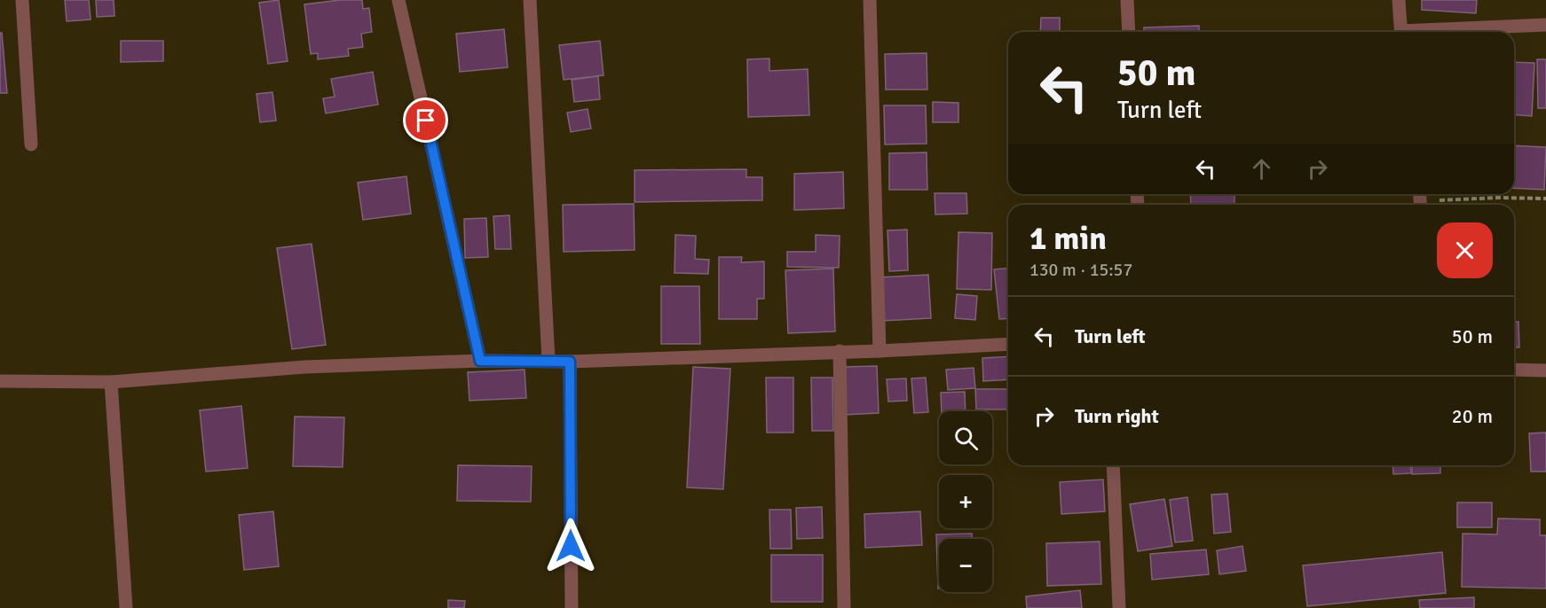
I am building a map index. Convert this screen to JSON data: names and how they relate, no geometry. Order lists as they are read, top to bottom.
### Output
{
  "page": {
    "turn": ["50 m", "Turn left"],
    "heading": ["1 min", "130 m · 15:57"],
    "list": [
      {
        "name": "Turn left",
        "value": "50 m"
      },
      {
        "name": "Turn right",
        "value": "20 m"
      }
    ],
    "map_buttons": ["+", "−"]
  }
}
